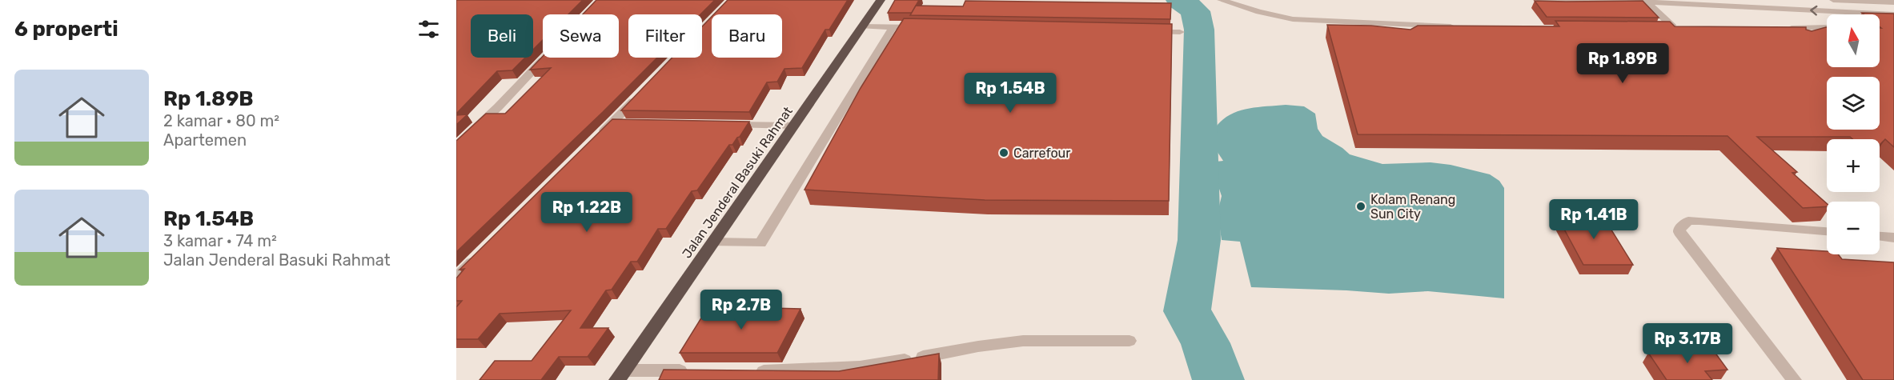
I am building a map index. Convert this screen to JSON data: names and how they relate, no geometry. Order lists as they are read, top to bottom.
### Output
{
  "streets": {
    "highway": ["Jalan Jenderal Basuki Rahmat"]
  },
  "places": ["Carrefour", "Kolam Renang Sun City"],
  "north": "top",
  "page": {
    "heading": "6 properti",
    "map_buttons": ["+", "−"],
    "chip": [
      "Beli",
      "Sewa",
      "Filter",
      "Baru"
    ],
    "price": [
      "Rp 1.89B",
      "Rp 1.54B",
      "Rp 1.22B",
      "Rp 1.41B",
      "Rp 2.7B",
      "Rp 3.17B"
    ],
    "list": [
      {
        "name": "Rp 1.89B",
        "note": "2 kamar · 80 m² · Apartemen"
      },
      {
        "name": "Rp 1.54B",
        "note": "3 kamar · 74 m² · Jalan Jenderal Basuki Rahmat"
      }
    ]
  }
}
